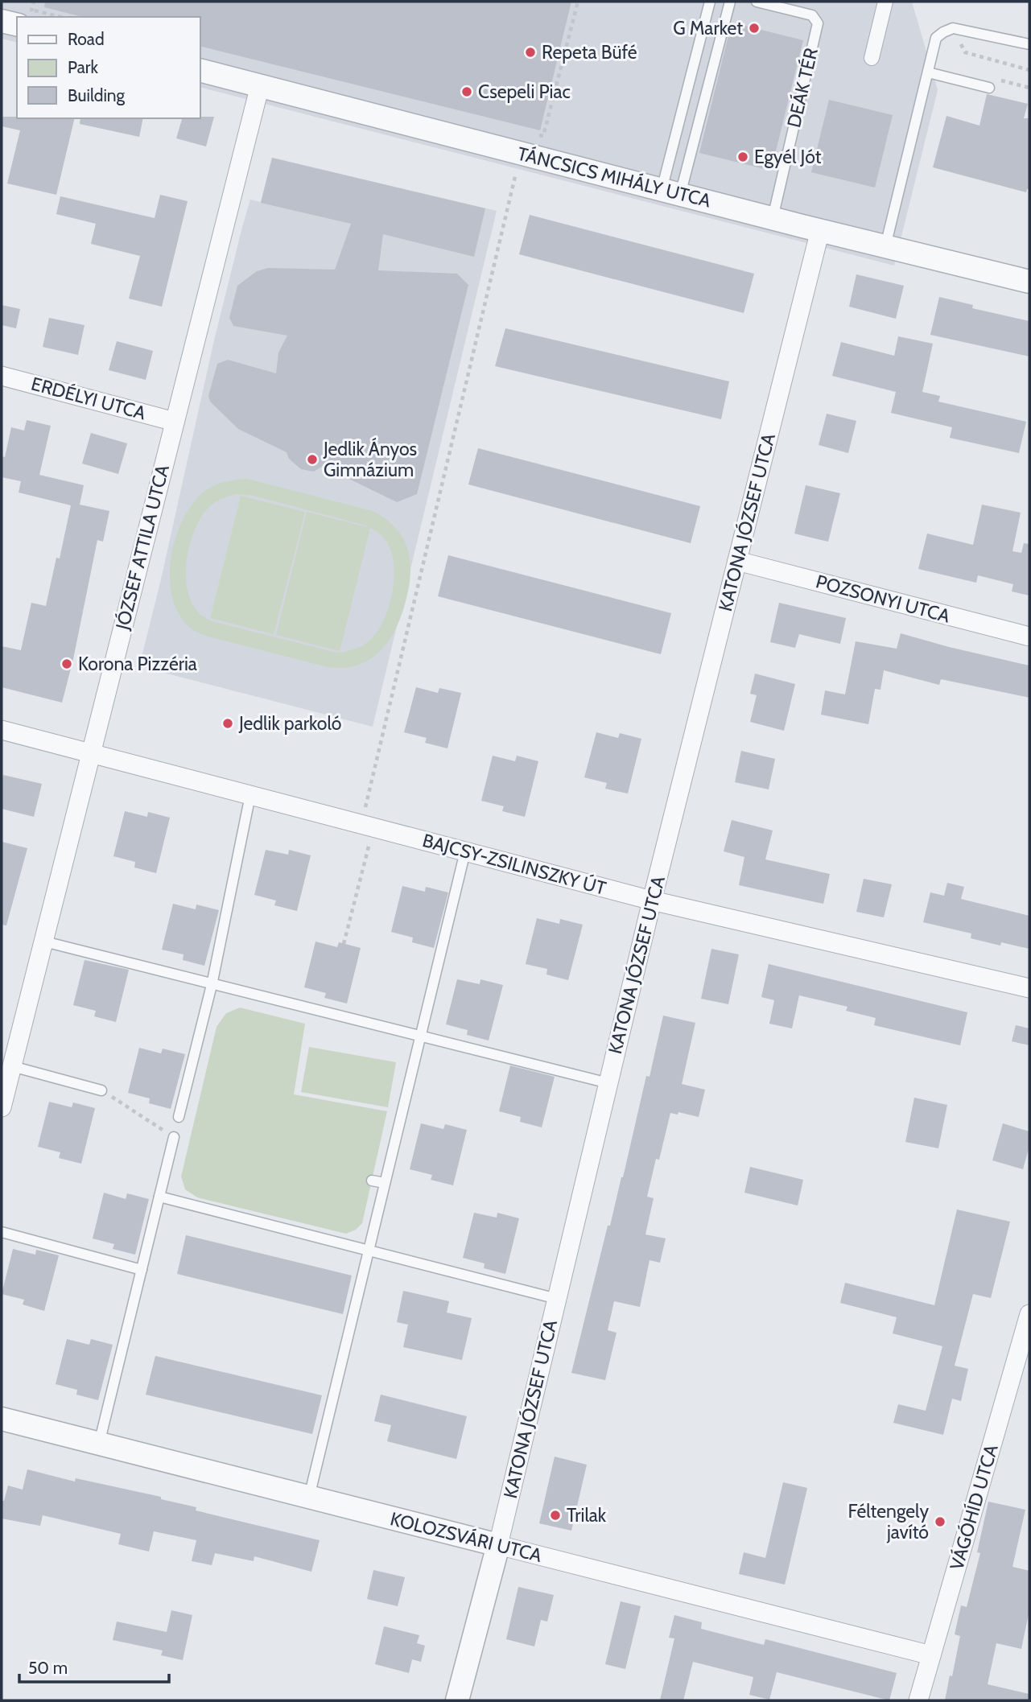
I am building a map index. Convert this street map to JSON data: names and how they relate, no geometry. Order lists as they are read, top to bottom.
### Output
{
  "streets": {
    "street": [
      "TÁNCSICS MIHÁLY UTCA",
      "ERDÉLYI UTCA",
      "KATONA JÓZSEF UTCA",
      "JÓZSEF ATTILA UTCA",
      "POZSONYI UTCA",
      "BAJCSY-ZSILINSZKY ÚT",
      "VÁGÓHÍD UTCA",
      "KOLOZSVÁRI UTCA"
    ],
    "lane": ["DEÁK TÉR"]
  },
  "crossings": [
    ["DEÁK TÉR", "TÁNCSICS MIHÁLY UTCA"],
    ["TÁNCSICS MIHÁLY UTCA", "KATONA JÓZSEF UTCA"],
    ["TÁNCSICS MIHÁLY UTCA", "JÓZSEF ATTILA UTCA"],
    ["ERDÉLYI UTCA", "JÓZSEF ATTILA UTCA"],
    ["KATONA JÓZSEF UTCA", "POZSONYI UTCA"],
    ["KATONA JÓZSEF UTCA", "BAJCSY-ZSILINSZKY ÚT"],
    ["KATONA JÓZSEF UTCA", "KOLOZSVÁRI UTCA"],
    ["JÓZSEF ATTILA UTCA", "BAJCSY-ZSILINSZKY ÚT"],
    ["VÁGÓHÍD UTCA", "KOLOZSVÁRI UTCA"]
  ],
  "places": [
    "G Market",
    "Repeta Büfé",
    "Csepeli Piac",
    "Egyél Jót",
    "Jedlik Ányos Gimnázium",
    "Korona Pizzéria",
    "Jedlik parkoló",
    "Trilak",
    "Féltengely javító"
  ],
  "legend": ["Road", "Park", "Building"],
  "scale_bar": "50 m"
}
